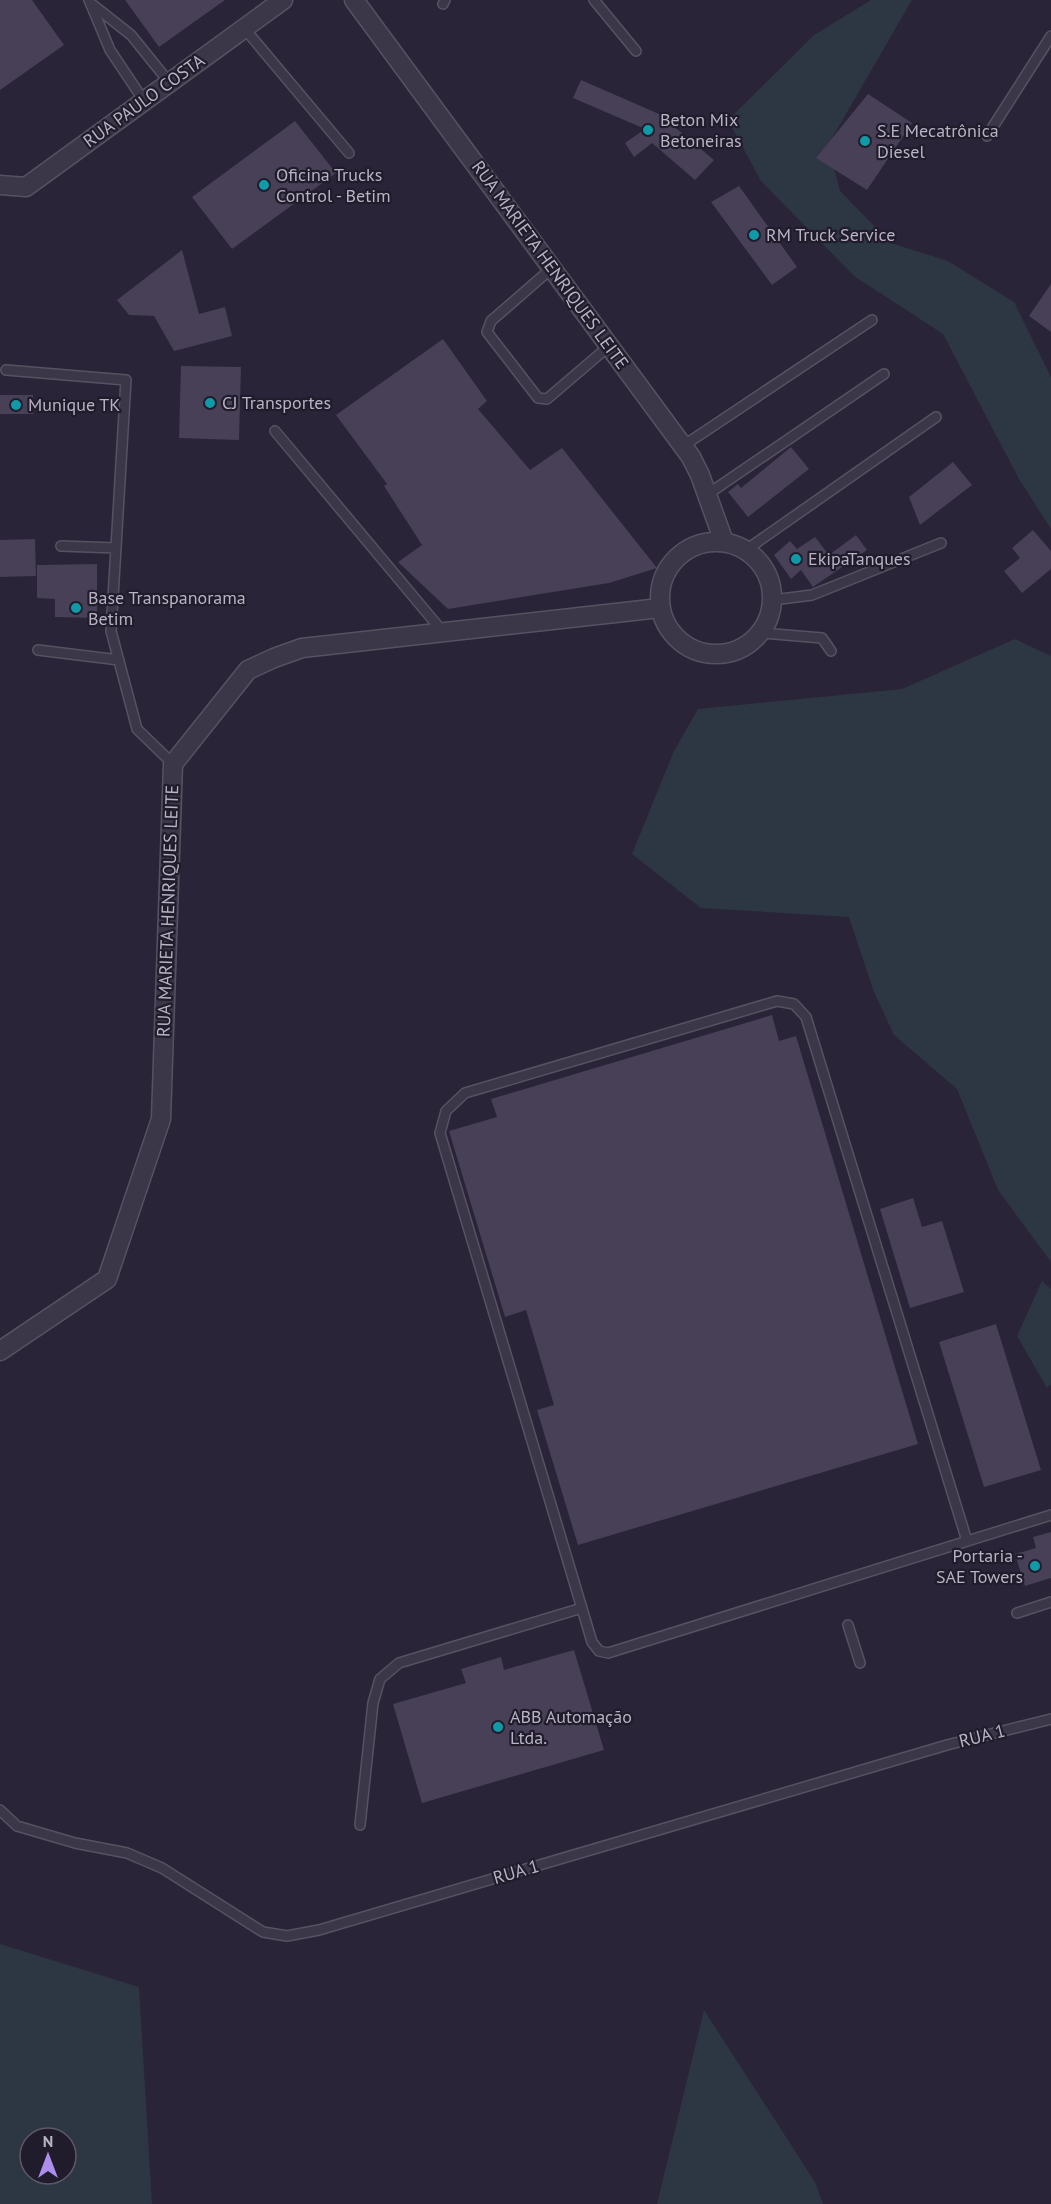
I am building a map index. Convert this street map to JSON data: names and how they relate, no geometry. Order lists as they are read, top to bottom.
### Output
{
  "streets": {
    "street": ["RUA PAULO COSTA", "RUA MARIETA HENRIQUES LEITE"],
    "lane": ["RUA 1"]
  },
  "places": [
    "Beton Mix Betoneiras",
    "S.E Mecatrônica Diesel",
    "Oficina Trucks Control - Betim",
    "RM Truck Service",
    "CJ Transportes",
    "Munique TK",
    "EkipaTanques",
    "Base Transpanorama Betim",
    "Portaria - SAE Towers",
    "ABB Automação Ltda."
  ],
  "north": "top"
}
